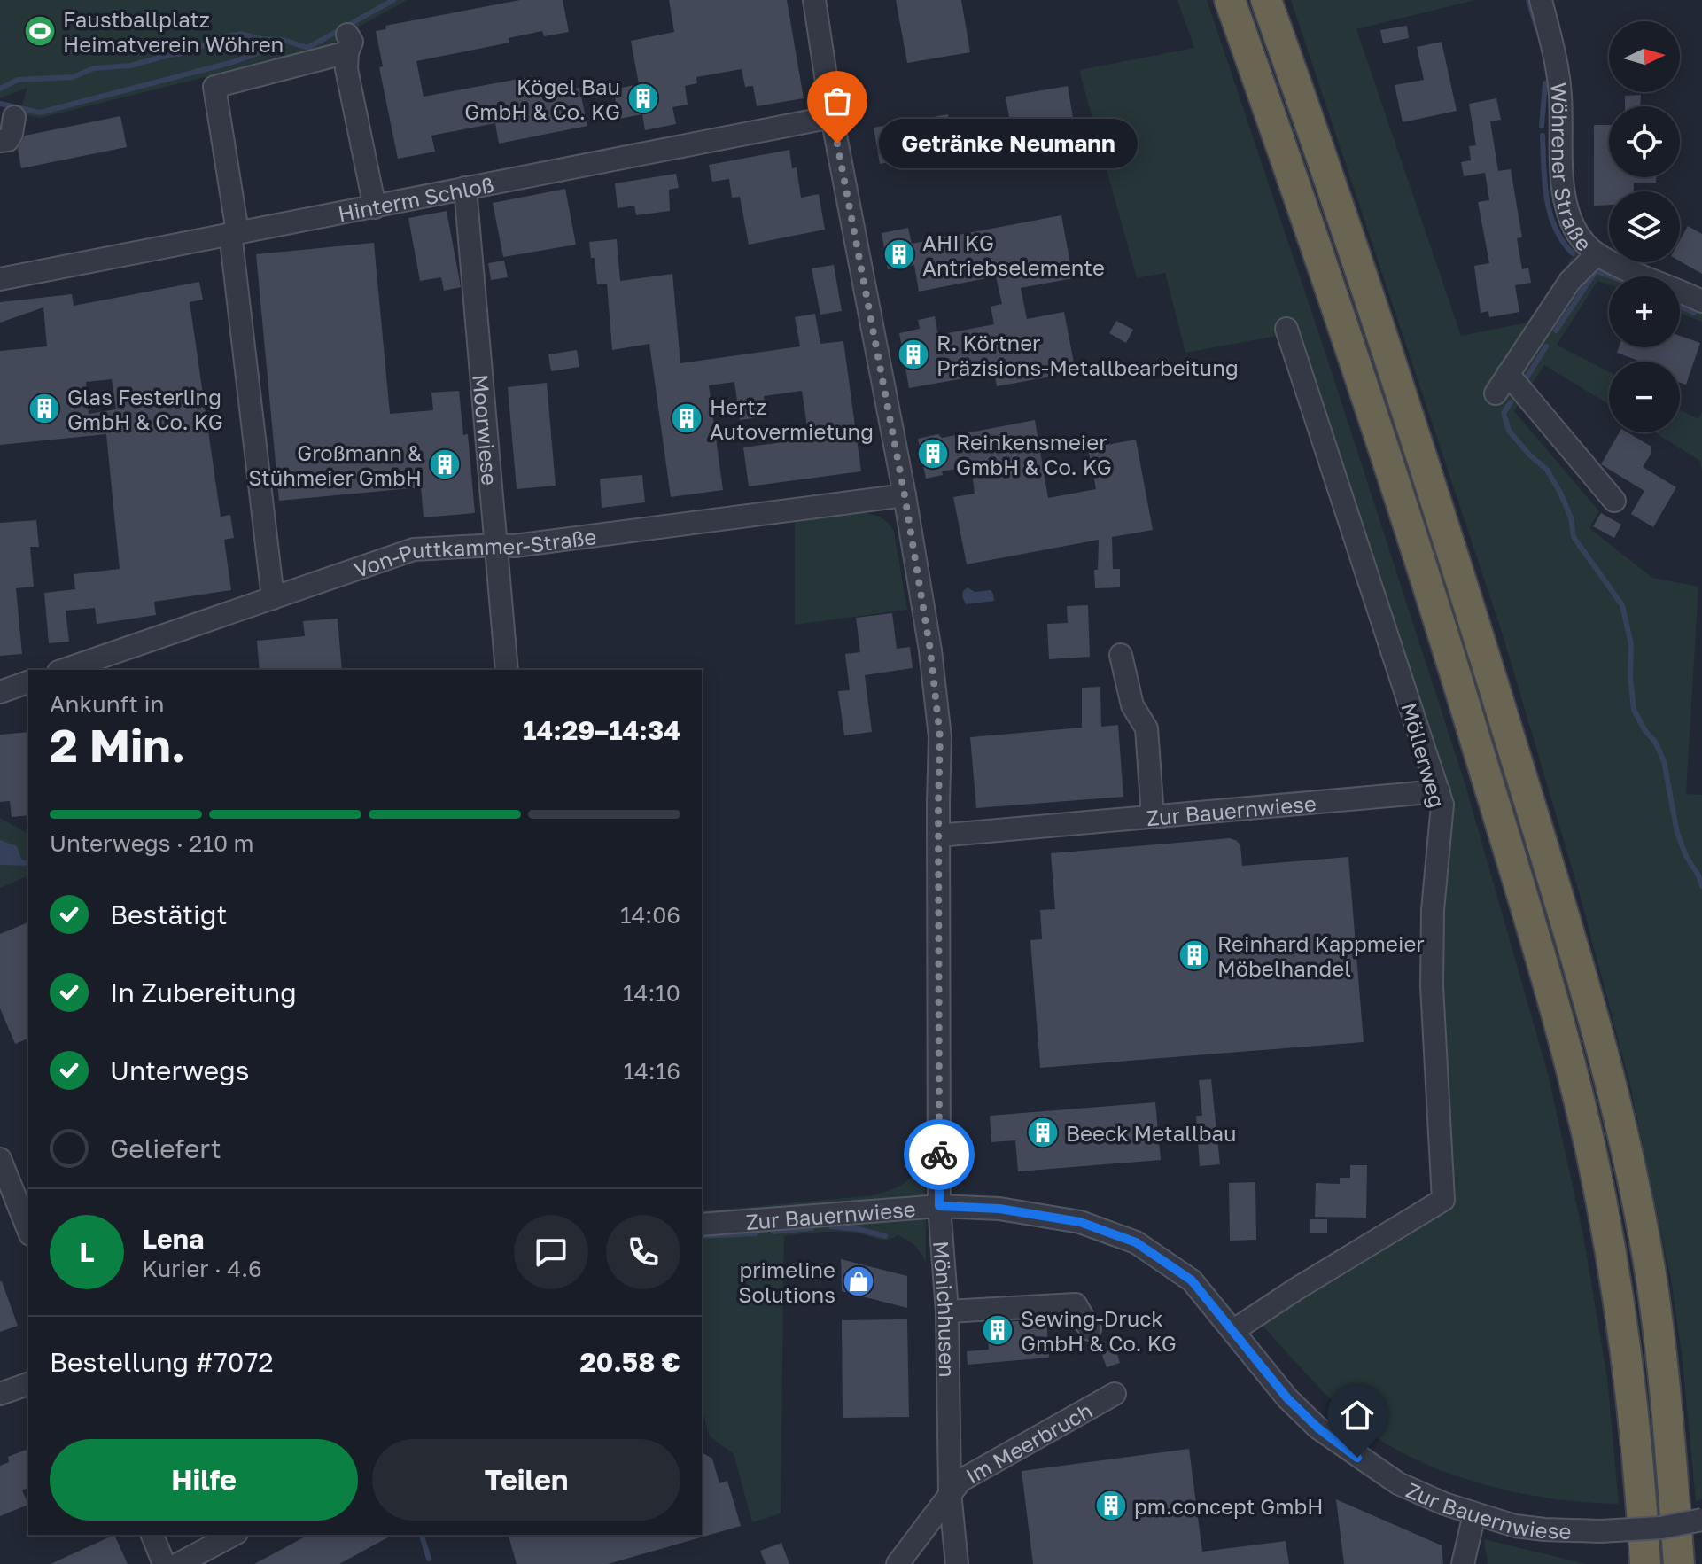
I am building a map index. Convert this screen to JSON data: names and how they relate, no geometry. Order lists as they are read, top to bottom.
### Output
{
  "streets": {
    "street": [
      "Wöhrener Straße",
      "Hinterm Schloß",
      "Moorwiese",
      "Von-Puttkammer-Straße",
      "Möllerweg",
      "Zur Bauernwiese",
      "Mönichhusen",
      "Im Meerbruch"
    ]
  },
  "crossings": [
    ["Hinterm Schloß", "Moorwiese"],
    ["Hinterm Schloß", "Mönichhusen"],
    ["Moorwiese", "Von-Puttkammer-Straße"],
    ["Von-Puttkammer-Straße", "Mönichhusen"],
    ["Möllerweg", "Zur Bauernwiese"],
    ["Zur Bauernwiese", "Mönichhusen"],
    ["Mönichhusen", "Im Meerbruch"]
  ],
  "places": {
    "sports": ["Faustballplatz Heimatverein Wöhren"],
    "building": [
      "Kögel Bau GmbH & Co. KG",
      "AHI KG Antriebselemente",
      "R. Körtner Präzisions-Metallbearbeitung",
      "Glas Festerling GmbH & Co. KG",
      "Hertz Autovermietung",
      "Reinkensmeier GmbH & Co. KG",
      "Großmann & Stühmeier GmbH",
      "Reinhard Kappmeier Möbelhandel",
      "Beeck Metallbau",
      "Sewing-Druck GmbH & Co. KG",
      "pm.concept GmbH"
    ],
    "other": ["Getränke Neumann"],
    "shop": ["primeline Solutions"]
  },
  "north": "right",
  "page": {
    "map_buttons": ["+", "−"],
    "bubble": "Getränke Neumann",
    "heading": ["2 Min.", "Ankunft in", "14:29–14:34"],
    "panel": [
      "Lena",
      "Kurier · 4.6",
      "Bestellung #7072",
      "20.58 €"
    ],
    "bar": "Unterwegs · 210 m",
    "list": [
      ["Bestätigt", "14:06"],
      ["In Zubereitung", "14:10"],
      ["Unterwegs", "14:16"],
      "Geliefert"
    ],
    "round": "L",
    "buttons": ["Hilfe", "Teilen"]
  }
}
